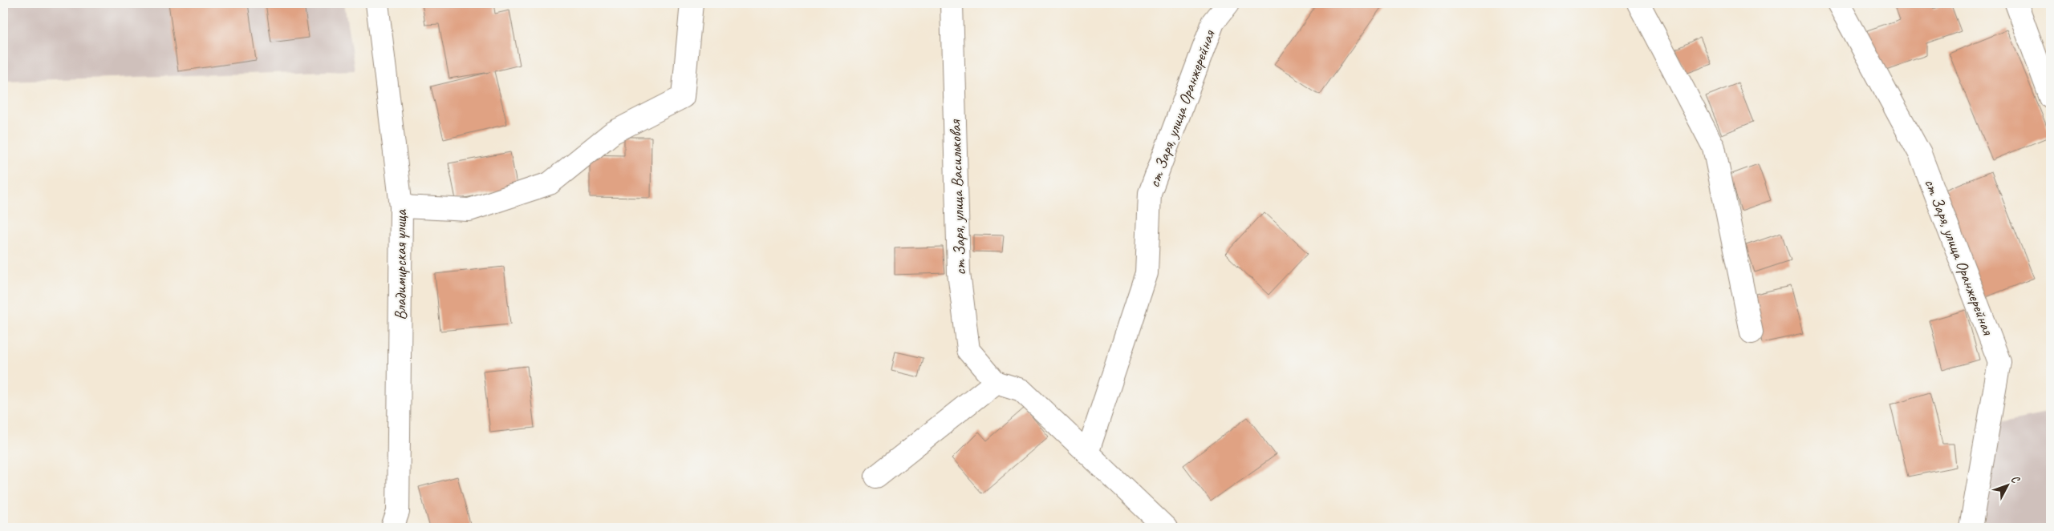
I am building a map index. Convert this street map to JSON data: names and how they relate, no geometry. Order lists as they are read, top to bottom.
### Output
{
  "streets": {
    "street": ["ст Заря, улица Оранжерейная", "ст Заря, улица Васильковая", "Владимирская улица"]
  },
  "north": "top right"
}
